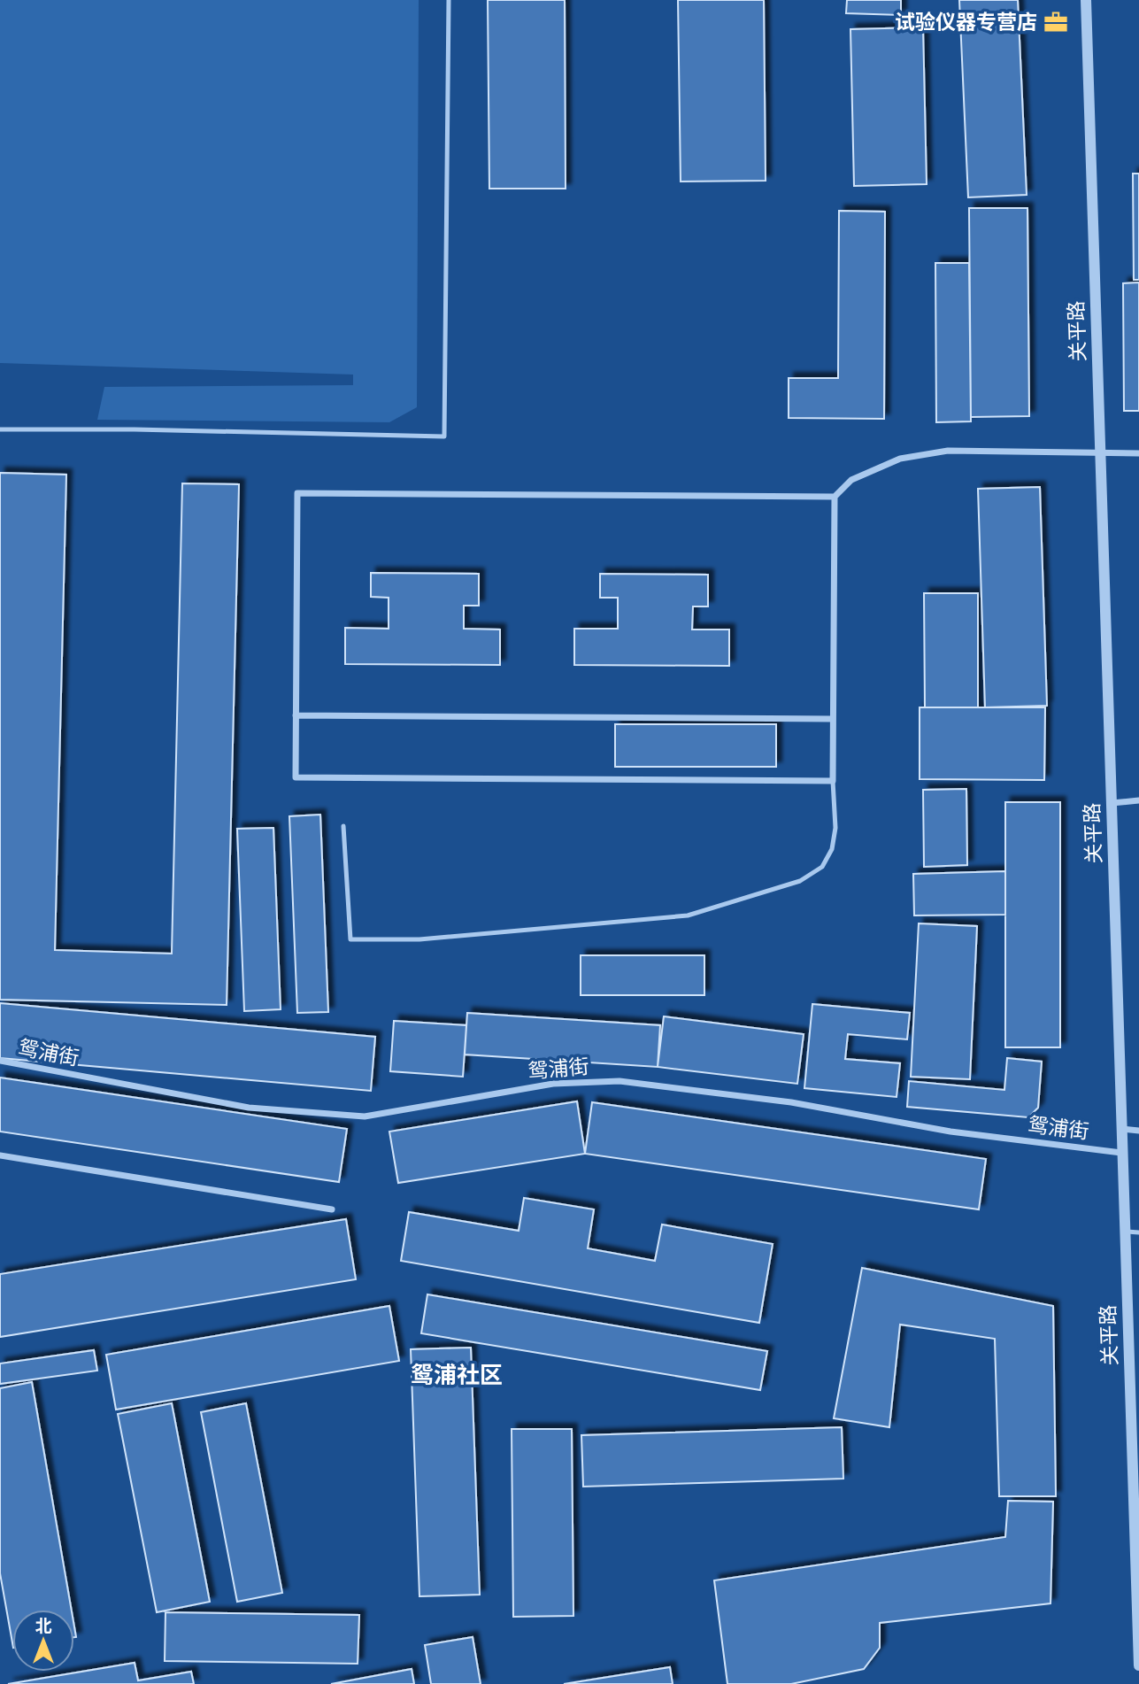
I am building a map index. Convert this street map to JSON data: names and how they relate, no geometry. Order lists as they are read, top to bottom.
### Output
{
  "streets": {
    "street": ["关平路", "鸳浦街"]
  },
  "crossings": [
    ["关平路", "鸳浦街"]
  ],
  "districts": ["鸳浦社区"],
  "places": {
    "office": ["试验仪器专营店"]
  },
  "north": "top"
}
